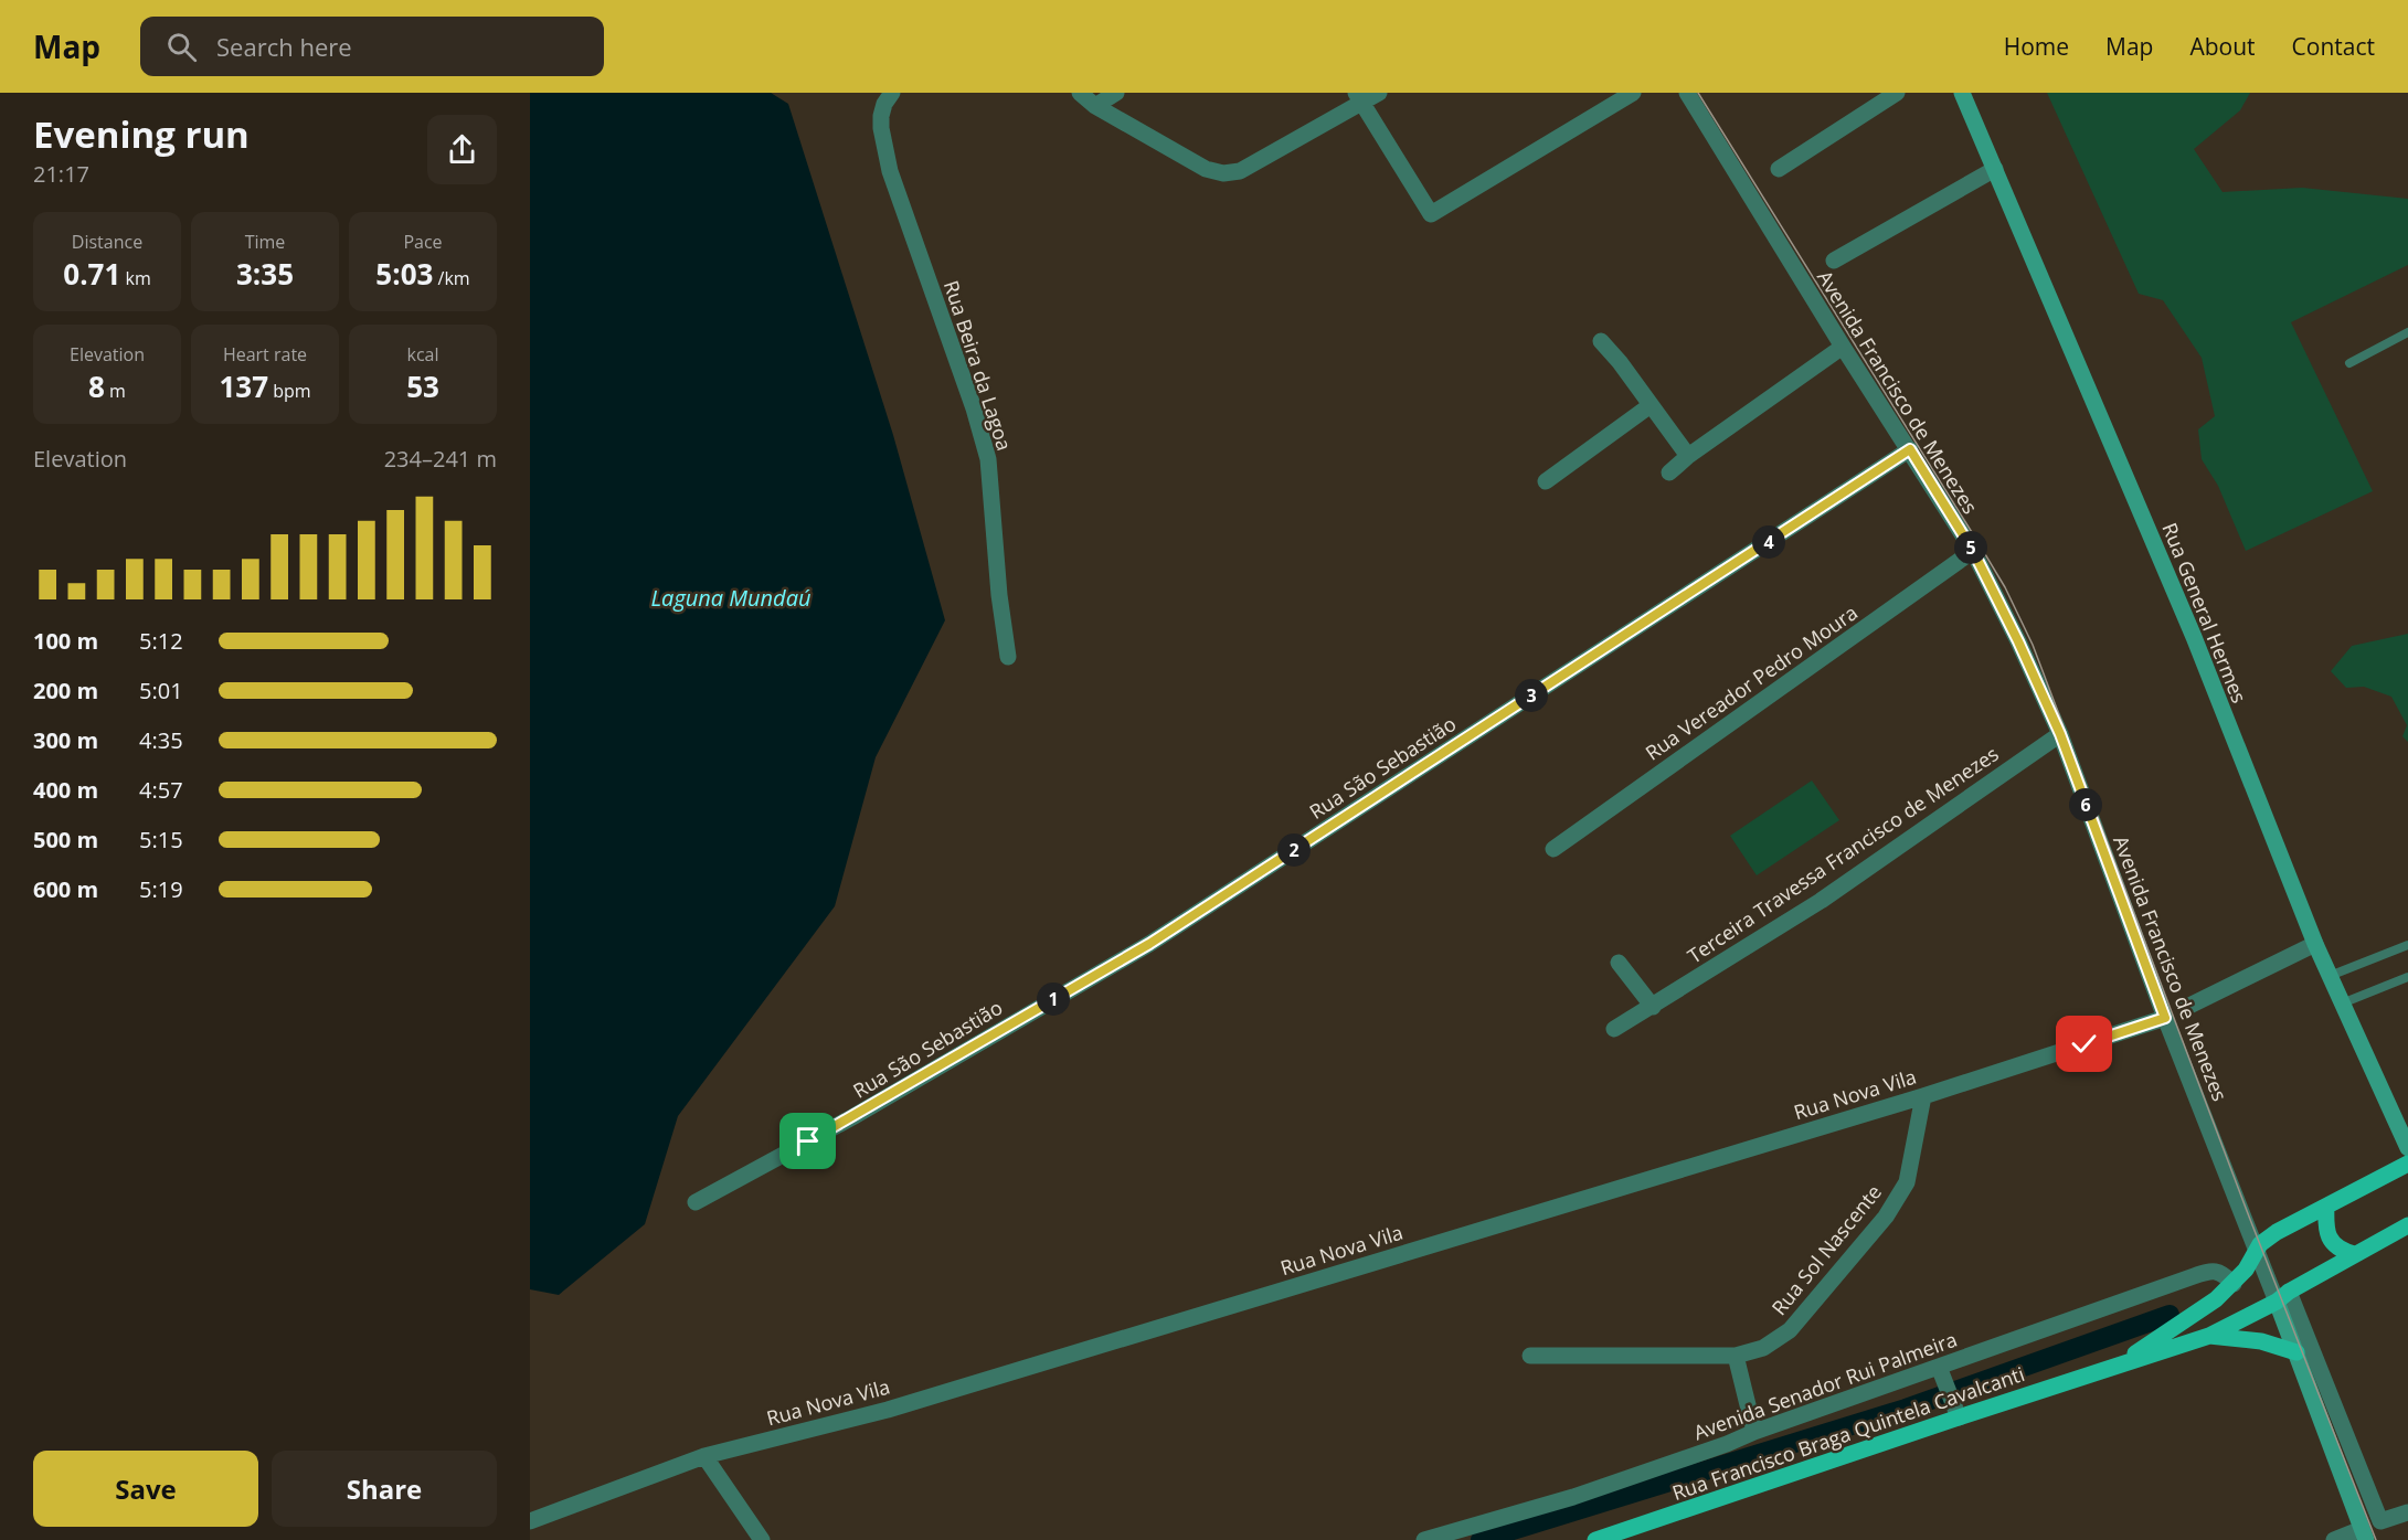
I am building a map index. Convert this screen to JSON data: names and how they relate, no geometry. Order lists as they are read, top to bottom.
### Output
{
  "streets": {
    "main road": ["Rua Francisco Braga Quintela Cavalcanti"],
    "street": [
      "Rua Beira da Lagoa",
      "Avenida Francisco de Menezes",
      "Rua General Hermes",
      "Rua Vereador Pedro Moura",
      "Rua São Sebastião",
      "Terceira Travessa Francisco de Menezes",
      "Rua Nova Vila",
      "Rua Sol Nascente",
      "Avenida Senador Rui Palmeira"
    ]
  },
  "crossings": [
    ["Avenida Francisco de Menezes", "Rua Vereador Pedro Moura"],
    ["Avenida Francisco de Menezes", "Rua São Sebastião"],
    ["Avenida Francisco de Menezes", "Terceira Travessa Francisco de Menezes"],
    ["Avenida Francisco de Menezes", "Rua Nova Vila"],
    ["Avenida Francisco de Menezes", "Rua Francisco Braga Quintela Cavalcanti"],
    ["Rua Nova Vila", "Rua Sol Nascente"]
  ],
  "water": ["Laguna Mundaú"],
  "page": {
    "header": "Map",
    "search": "Search here",
    "nav": [
      "Home",
      "Map",
      "About",
      "Contact"
    ],
    "heading": ["Evening run", "21:17"],
    "stats": [
      ["Distance", "0.71 km"],
      ["Time", "3:35"],
      ["Pace", "5:03 /km"],
      ["Elevation", "8 m"],
      ["Heart rate", "137 bpm"],
      ["kcal", "53"]
    ],
    "chart": ["Elevation", "234–241 m"],
    "pins": [
      "4",
      "5",
      "3",
      "6",
      "2",
      "1"
    ],
    "list": [
      {
        "name": "100 m",
        "note": "5:12"
      },
      {
        "name": "200 m",
        "note": "5:01"
      },
      {
        "name": "300 m",
        "note": "4:35"
      },
      {
        "name": "400 m",
        "note": "4:57"
      },
      {
        "name": "500 m",
        "note": "5:15"
      },
      {
        "name": "600 m",
        "note": "5:19"
      }
    ],
    "buttons": ["Save", "Share"]
  }
}
